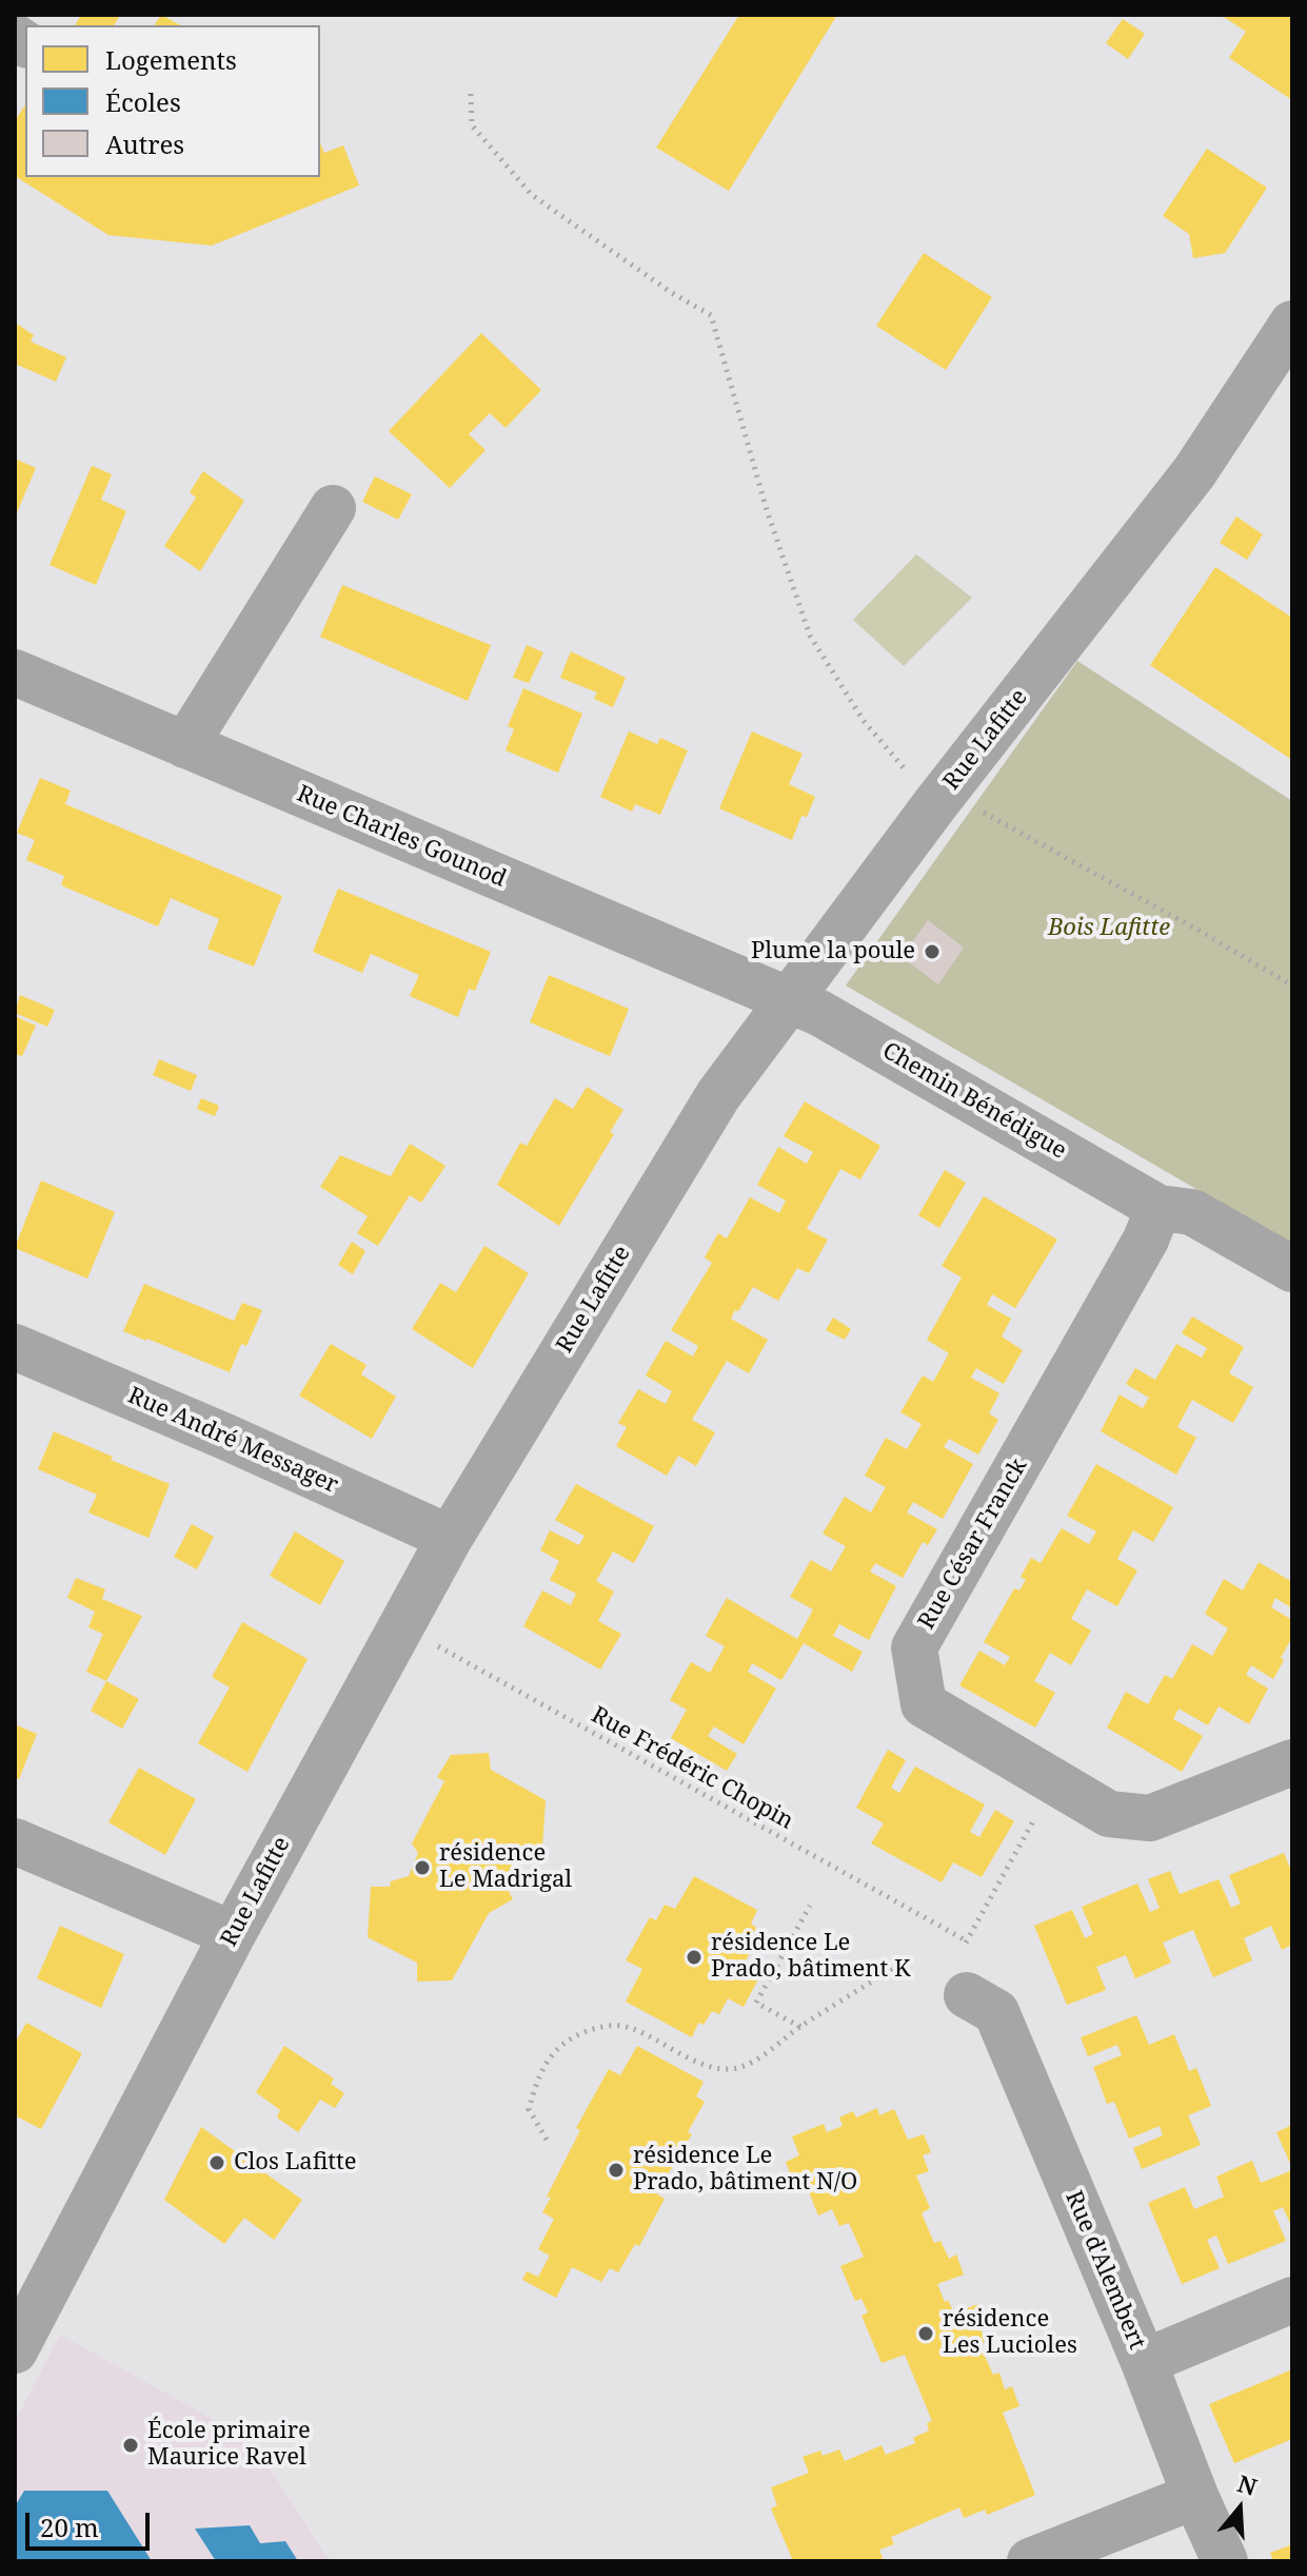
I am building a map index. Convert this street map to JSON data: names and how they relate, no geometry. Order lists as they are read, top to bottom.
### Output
{
  "streets": {
    "street": [
      "Rue Lafitte",
      "Rue Charles Gounod",
      "Chemin Bénédigue",
      "Rue André Messager",
      "Rue César Franck",
      "Rue d'Alembert"
    ],
    "path": ["Rue Frédéric Chopin"]
  },
  "crossings": [
    ["Rue Lafitte", "Rue Charles Gounod"],
    ["Rue Lafitte", "Chemin Bénédigue"],
    ["Rue Lafitte", "Rue André Messager"],
    ["Rue Lafitte", "Rue Frédéric Chopin"],
    ["Rue Charles Gounod", "Chemin Bénédigue"],
    ["Chemin Bénédigue", "Rue César Franck"]
  ],
  "parks": ["Bois Lafitte"],
  "places": [
    "Plume la poule",
    "résidence Le Madrigal",
    "résidence Le Prado, bâtiment K",
    "Clos Lafitte",
    "résidence Le Prado, bâtiment N/O",
    "résidence Les Lucioles",
    "École primaire Maurice Ravel"
  ],
  "legend": ["Logements", "Écoles", "Autres"],
  "scale_bar": "20 m",
  "north": "top"
}
